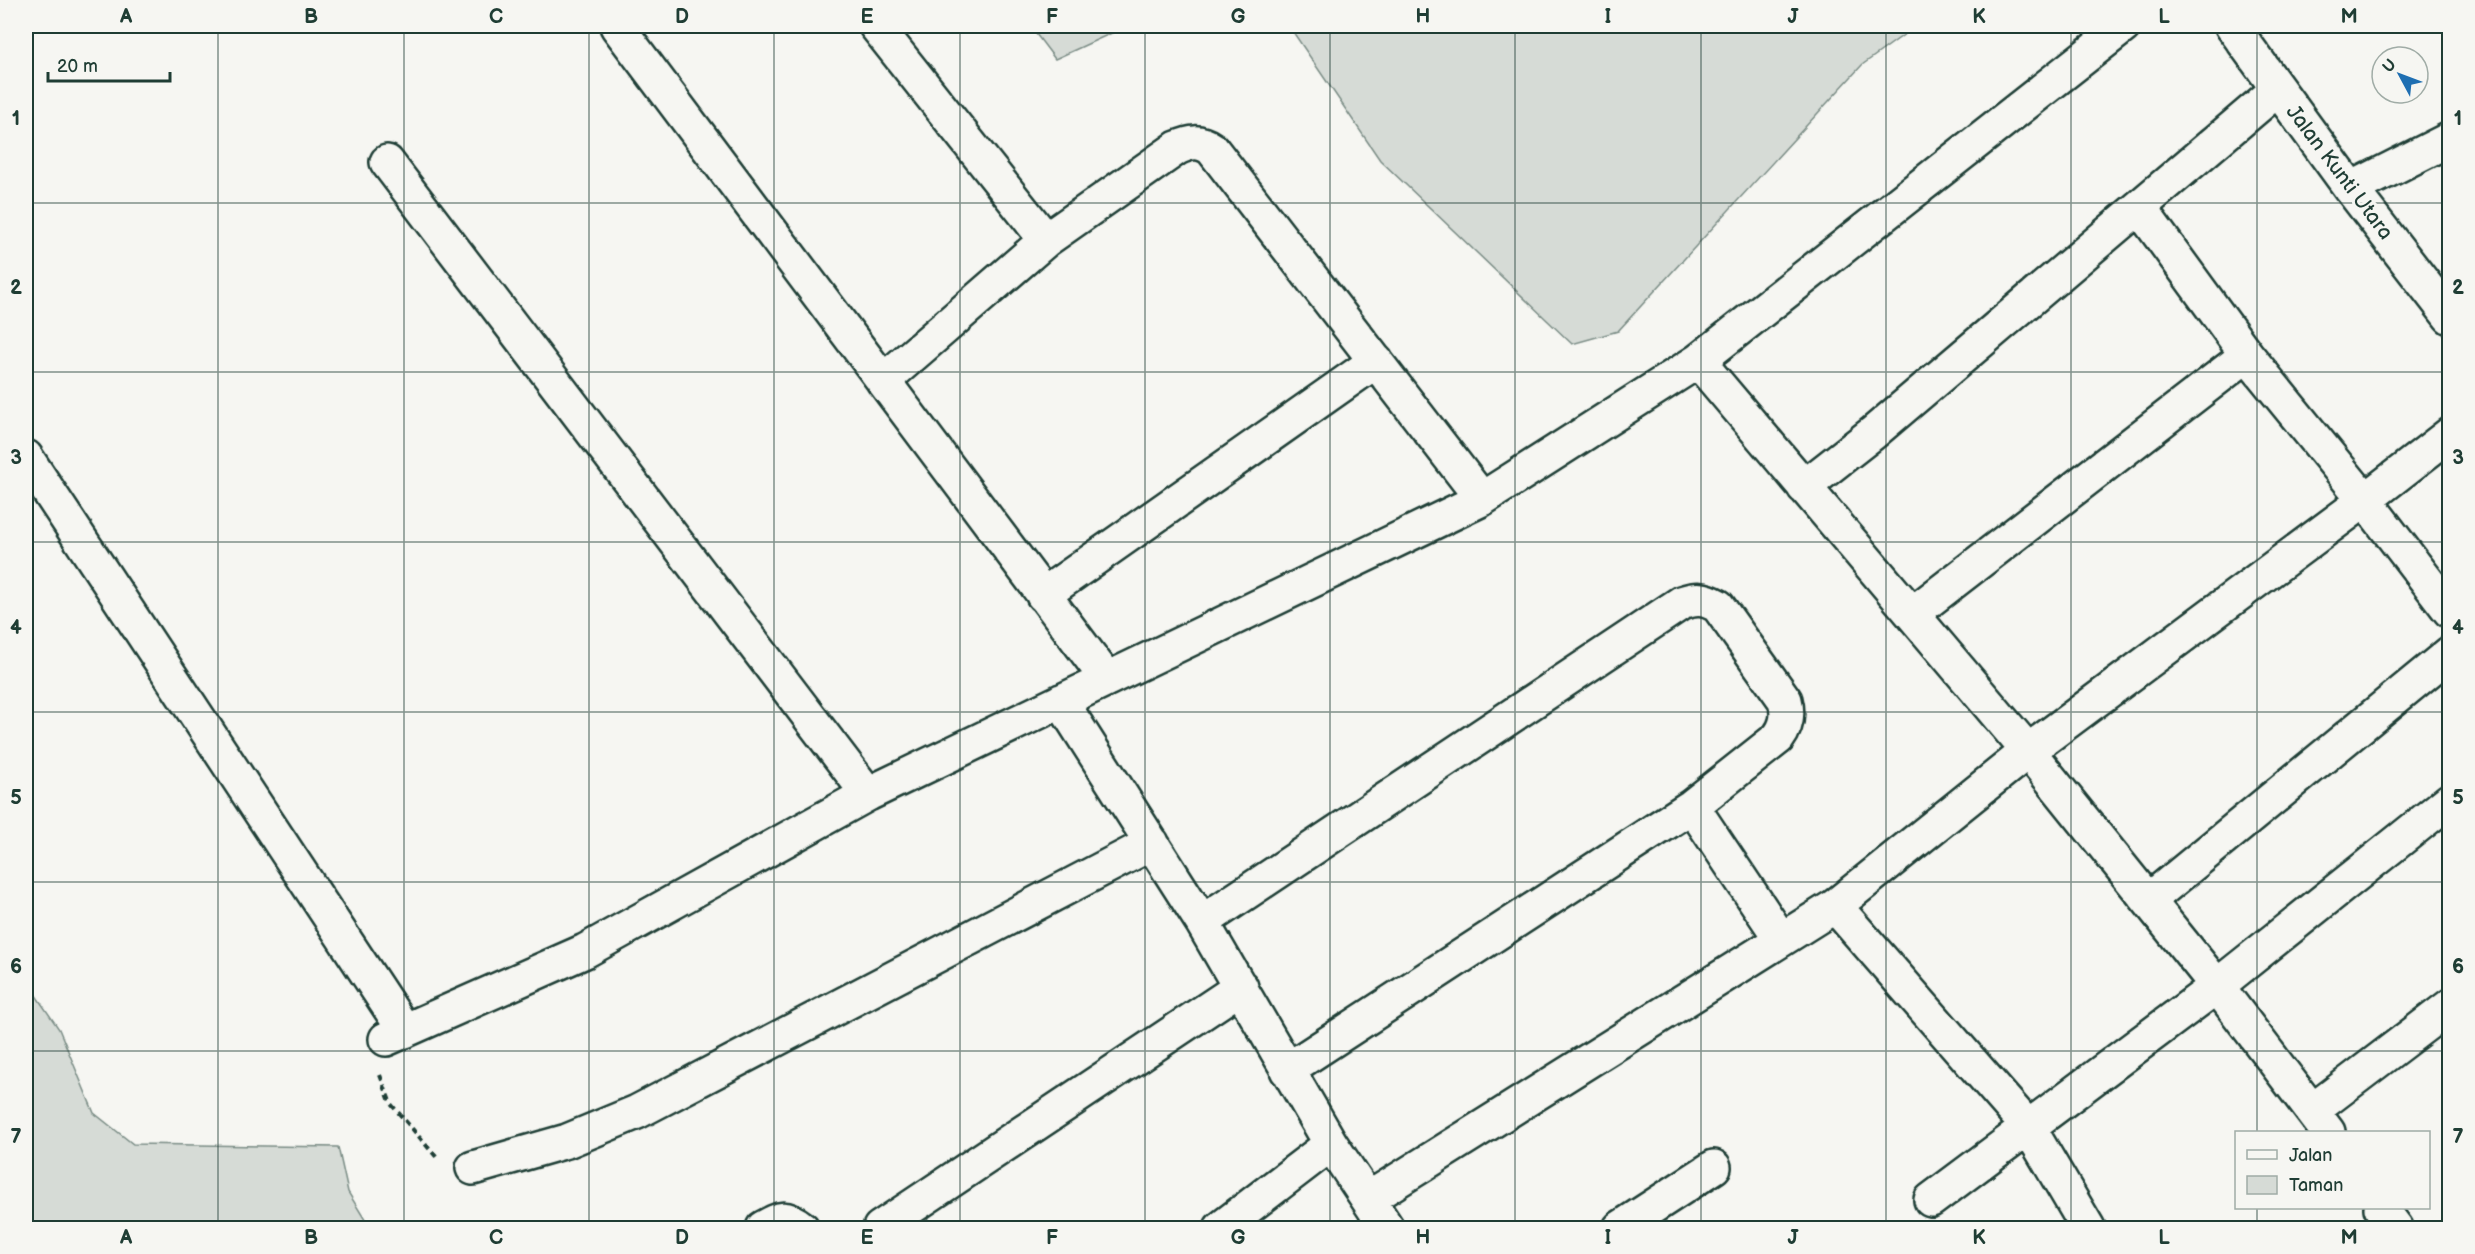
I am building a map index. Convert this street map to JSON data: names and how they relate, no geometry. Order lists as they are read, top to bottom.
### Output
{
  "streets": {
    "street": ["Jalan Kunti Utara"]
  },
  "legend": ["Jalan", "Taman"],
  "scale_bar": "20 m",
  "north": "top left",
  "grid": {
    "columns": [
      "A",
      "B",
      "C",
      "D",
      "E",
      "F",
      "G",
      "H",
      "I",
      "J",
      "K",
      "L",
      "M"
    ],
    "rows": [
      "1",
      "2",
      "3",
      "4",
      "5",
      "6",
      "7"
    ]
  }
}
